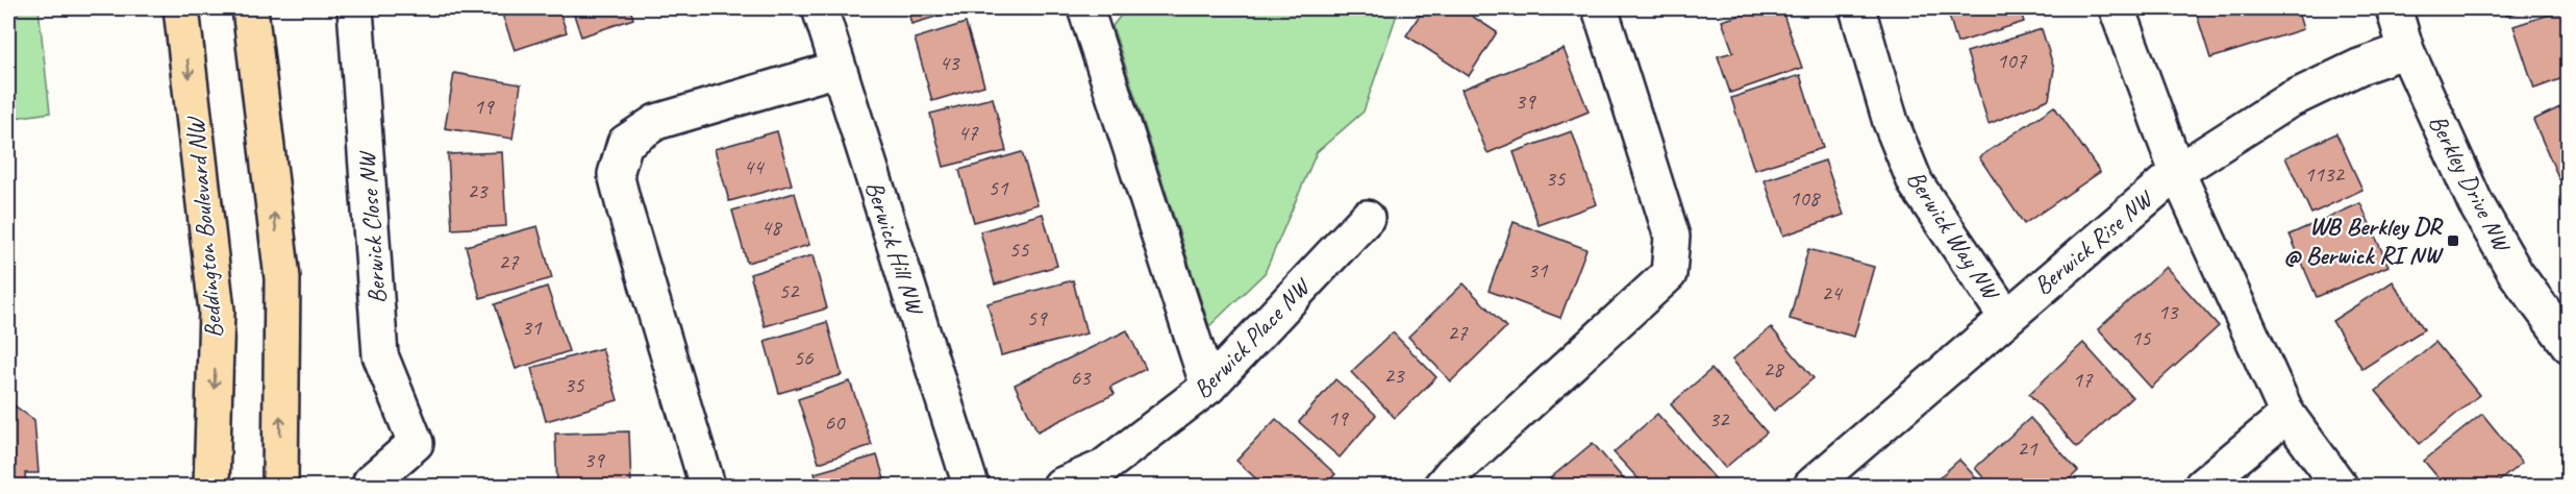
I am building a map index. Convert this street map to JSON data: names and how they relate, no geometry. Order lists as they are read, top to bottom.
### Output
{
  "streets": {
    "main road": ["Beddington Boulevard NW"],
    "street": [
      "Berkley Drive NW",
      "Berwick Close NW",
      "Berwick Way NW",
      "Berwick Rise NW",
      "Berwick Hill NW",
      "Berwick Place NW"
    ]
  },
  "crossings": [
    ["Berkley Drive NW", "Berwick Rise NW"],
    ["Berwick Way NW", "Berwick Rise NW"]
  ],
  "places": {
    "transit": ["WB Berkley DR @ Berwick RI NW"]
  },
  "house_numbers": [
    "107",
    "43",
    "39",
    "19",
    "47",
    "44",
    "1132",
    "35",
    "51",
    "23",
    "108",
    "48",
    "55",
    "27",
    "31",
    "52",
    "24",
    "13",
    "59",
    "31",
    "27",
    "15",
    "56",
    "28",
    "23",
    "63",
    "17",
    "35",
    "19",
    "32",
    "60",
    "21",
    "39"
  ]
}
